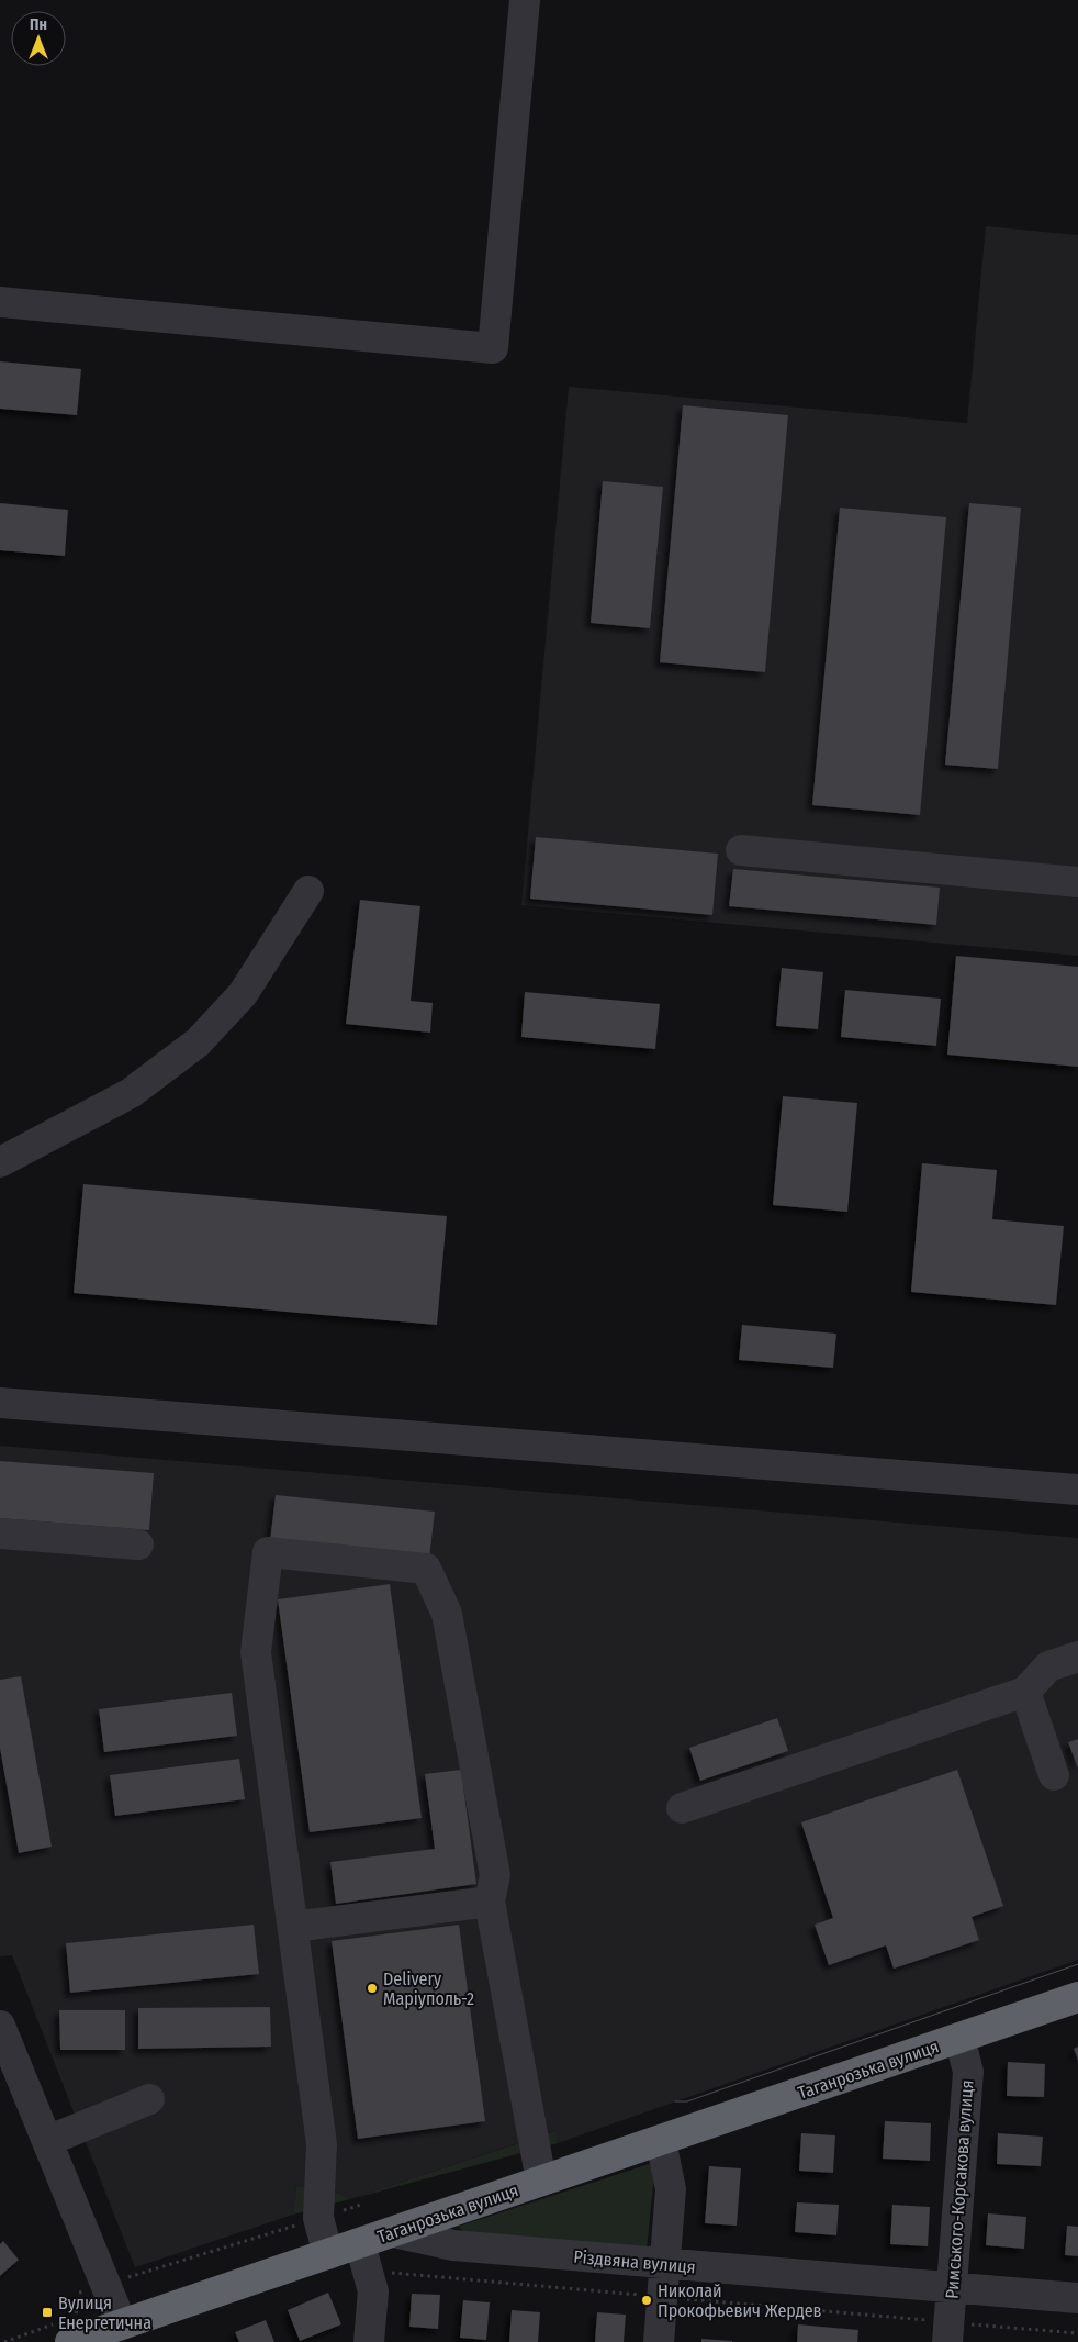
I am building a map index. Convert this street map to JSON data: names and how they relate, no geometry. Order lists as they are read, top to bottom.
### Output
{
  "streets": {
    "highway": ["Таганрозька вулиця"],
    "street": ["Римського-Корсакова вулиця", "Різдвяна вулиця"]
  },
  "crossings": [
    ["Таганрозька вулиця", "Римського-Корсакова вулиця"],
    ["Таганрозька вулиця", "Різдвяна вулиця"],
    ["Римського-Корсакова вулиця", "Різдвяна вулиця"]
  ],
  "places": {
    "other": ["Delivery Марiуполь-2", "Николай Прокофьевич Жердев"],
    "transit": ["Вулиця Енергетична"]
  },
  "north": "top"
}
